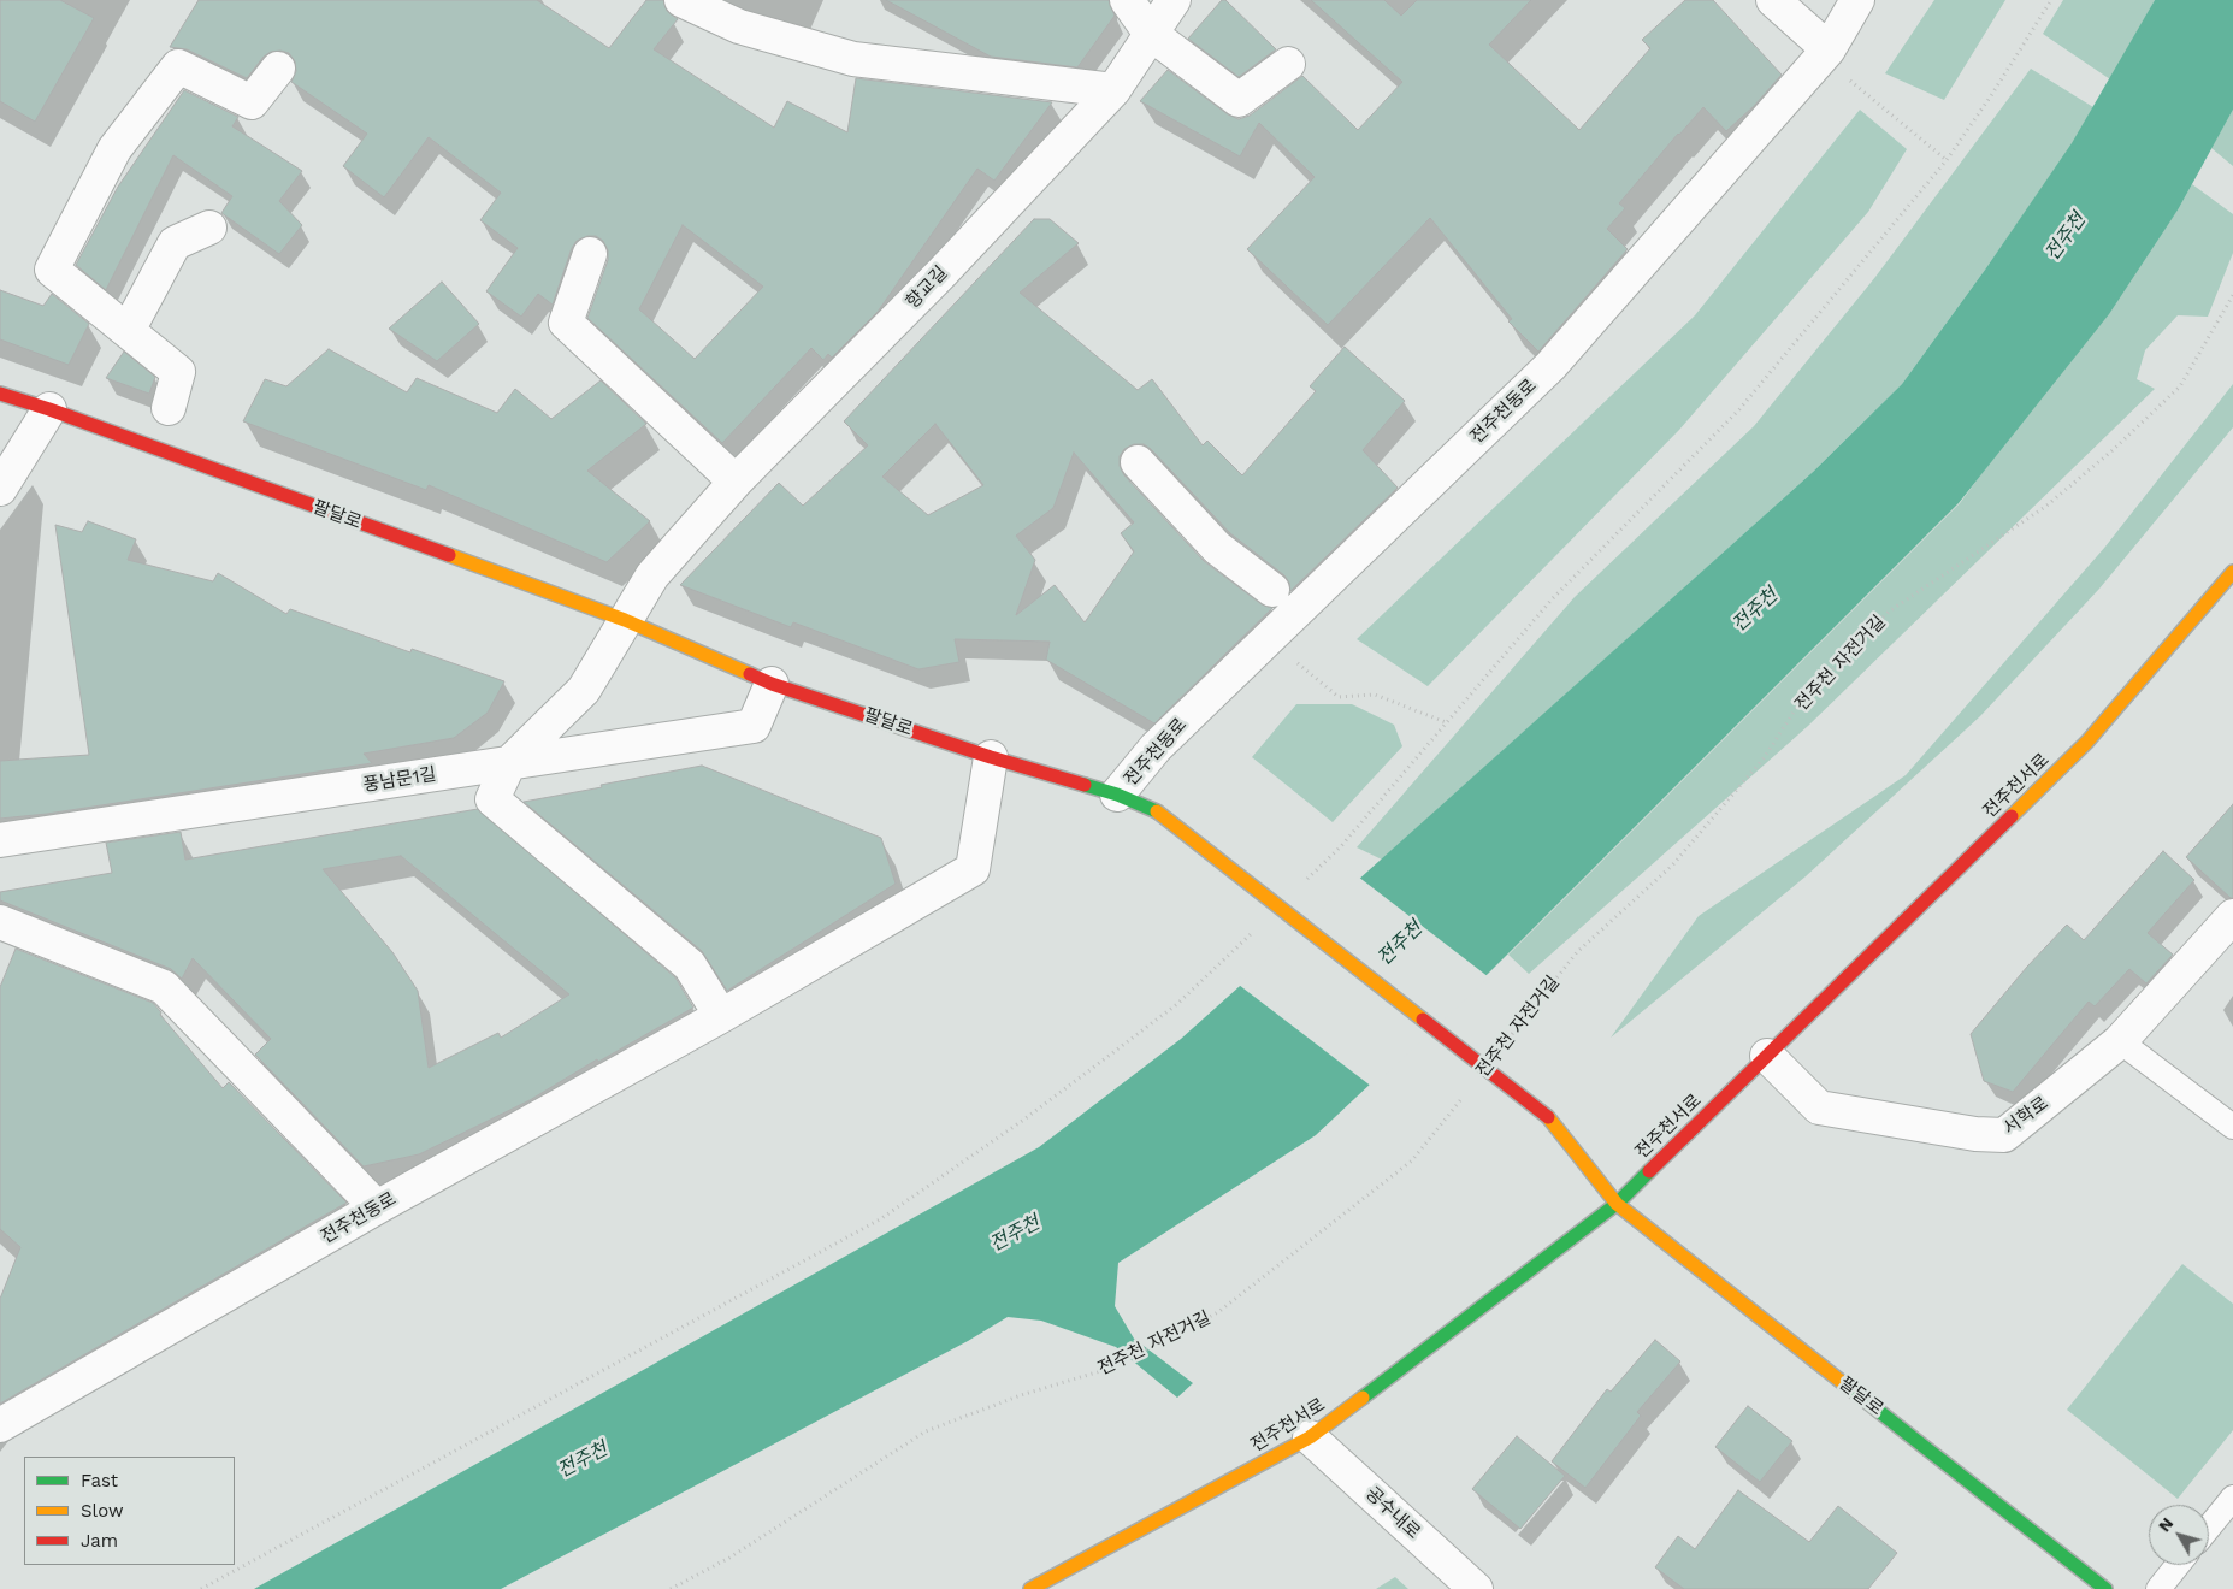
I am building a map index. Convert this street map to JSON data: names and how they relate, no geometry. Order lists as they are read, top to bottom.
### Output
{
  "streets": {
    "street": [
      "향교길",
      "전주천동로",
      "팔달로",
      "풍남문1길",
      "전주천서로",
      "서학로",
      "공수내로"
    ],
    "path": ["전주천 자전거길"]
  },
  "crossings": [
    ["향교길", "팔달로"],
    ["전주천동로", "팔달로"],
    ["팔달로", "풍남문1길"],
    ["팔달로", "전주천서로"],
    ["전주천서로", "서학로"],
    ["전주천서로", "공수내로"]
  ],
  "water": ["전주천"],
  "legend": ["Fast", "Slow", "Jam"],
  "north": "top left"
}
